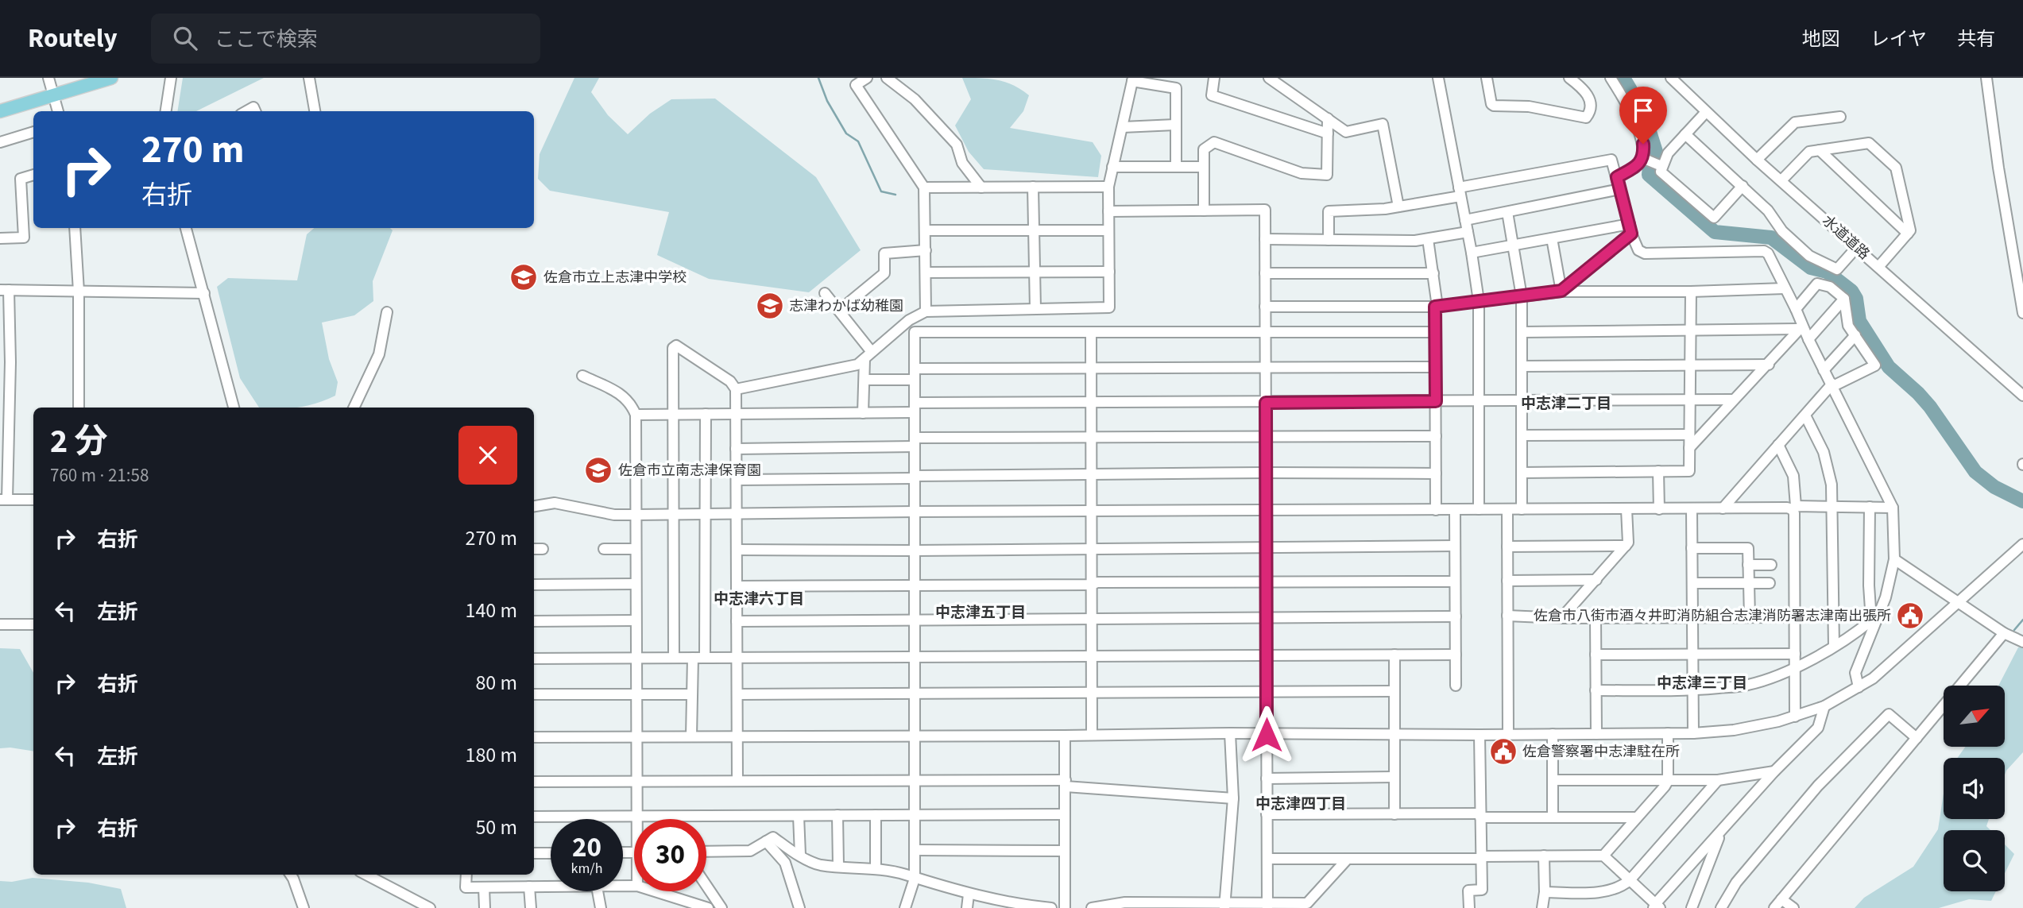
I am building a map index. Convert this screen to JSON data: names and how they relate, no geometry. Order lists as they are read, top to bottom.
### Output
{
  "streets": {
    "street": ["水道道路"]
  },
  "districts": [
    "中志津二丁目",
    "中志津六丁目",
    "中志津五丁目",
    "中志津三丁目",
    "中志津四丁目"
  ],
  "places": {
    "school or university": ["佐倉市立上志津中学校", "志津わかば幼稚園", "佐倉市立南志津保育園"],
    "public building": ["佐倉市八街市酒々井町消防組合志津消防署志津南出張所", "佐倉警察署中志津駐在所"]
  },
  "north": "top right",
  "page": {
    "header": "Routely",
    "search": "ここで検索",
    "nav": ["地図", "レイヤ", "共有"],
    "turn": ["270 m", "右折"],
    "heading": ["2 分", "760 m · 21:58"],
    "list": [
      {
        "name": "右折",
        "value": "270 m"
      },
      {
        "name": "左折",
        "value": "140 m"
      },
      {
        "name": "右折",
        "value": "80 m"
      },
      {
        "name": "左折",
        "value": "180 m"
      },
      {
        "name": "右折",
        "value": "50 m"
      }
    ],
    "speed": "20 km/h",
    "limit": "30"
  }
}
